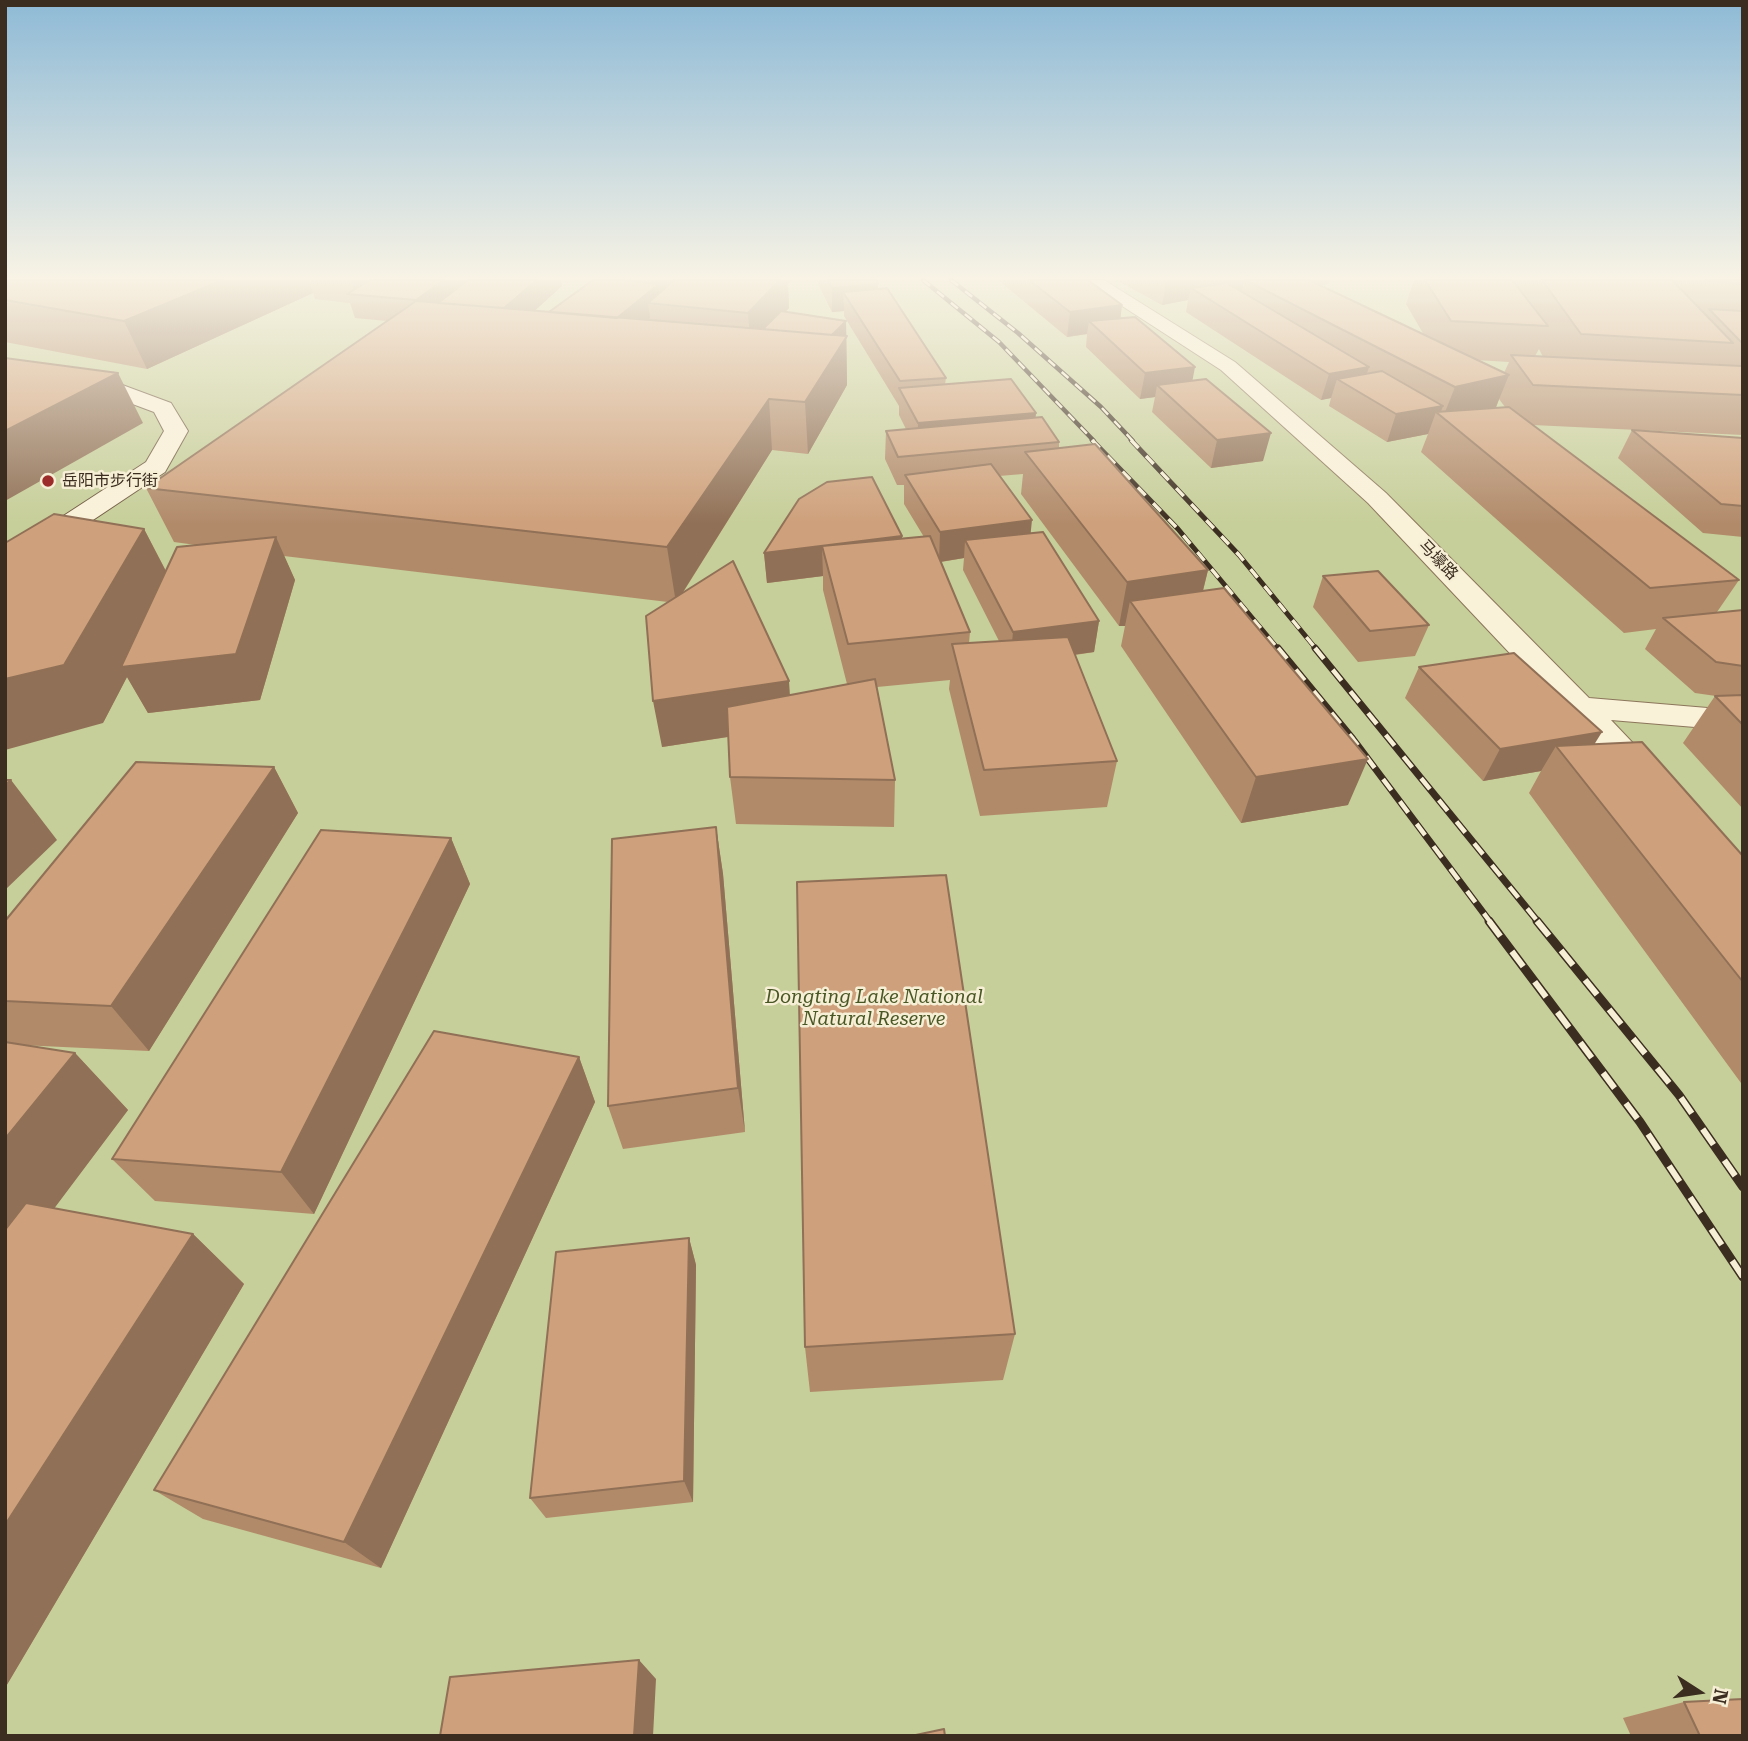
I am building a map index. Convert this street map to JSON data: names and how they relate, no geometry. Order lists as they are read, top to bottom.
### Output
{
  "streets": {
    "street": ["马壕路"]
  },
  "parks": ["Dongting Lake National Natural Reserve"],
  "places": ["岳阳市步行街"],
  "north": "right"
}
